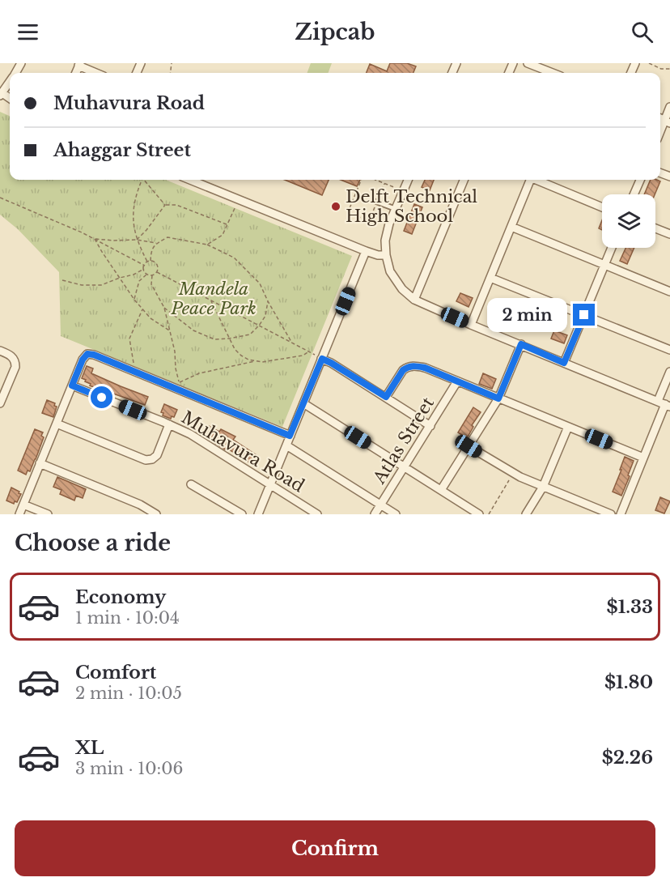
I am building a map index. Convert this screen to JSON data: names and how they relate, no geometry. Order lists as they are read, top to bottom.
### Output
{
  "streets": {
    "street": ["Atlas Street", "Muhavura Road"]
  },
  "parks": ["Mandela Peace Park"],
  "places": ["Delft Technical High School"],
  "page": {
    "header": "Zipcab",
    "banner": ["Muhavura Road", "Ahaggar Street"],
    "bubble": "2 min",
    "heading": "Choose a ride",
    "list": [
      {
        "name": "Economy",
        "note": "1 min · 10:04",
        "value": "$1.33"
      },
      {
        "name": "Comfort",
        "note": "2 min · 10:05",
        "value": "$1.80"
      },
      {
        "name": "XL",
        "note": "3 min · 10:06",
        "value": "$2.26"
      }
    ],
    "buttons": "Confirm"
  }
}
